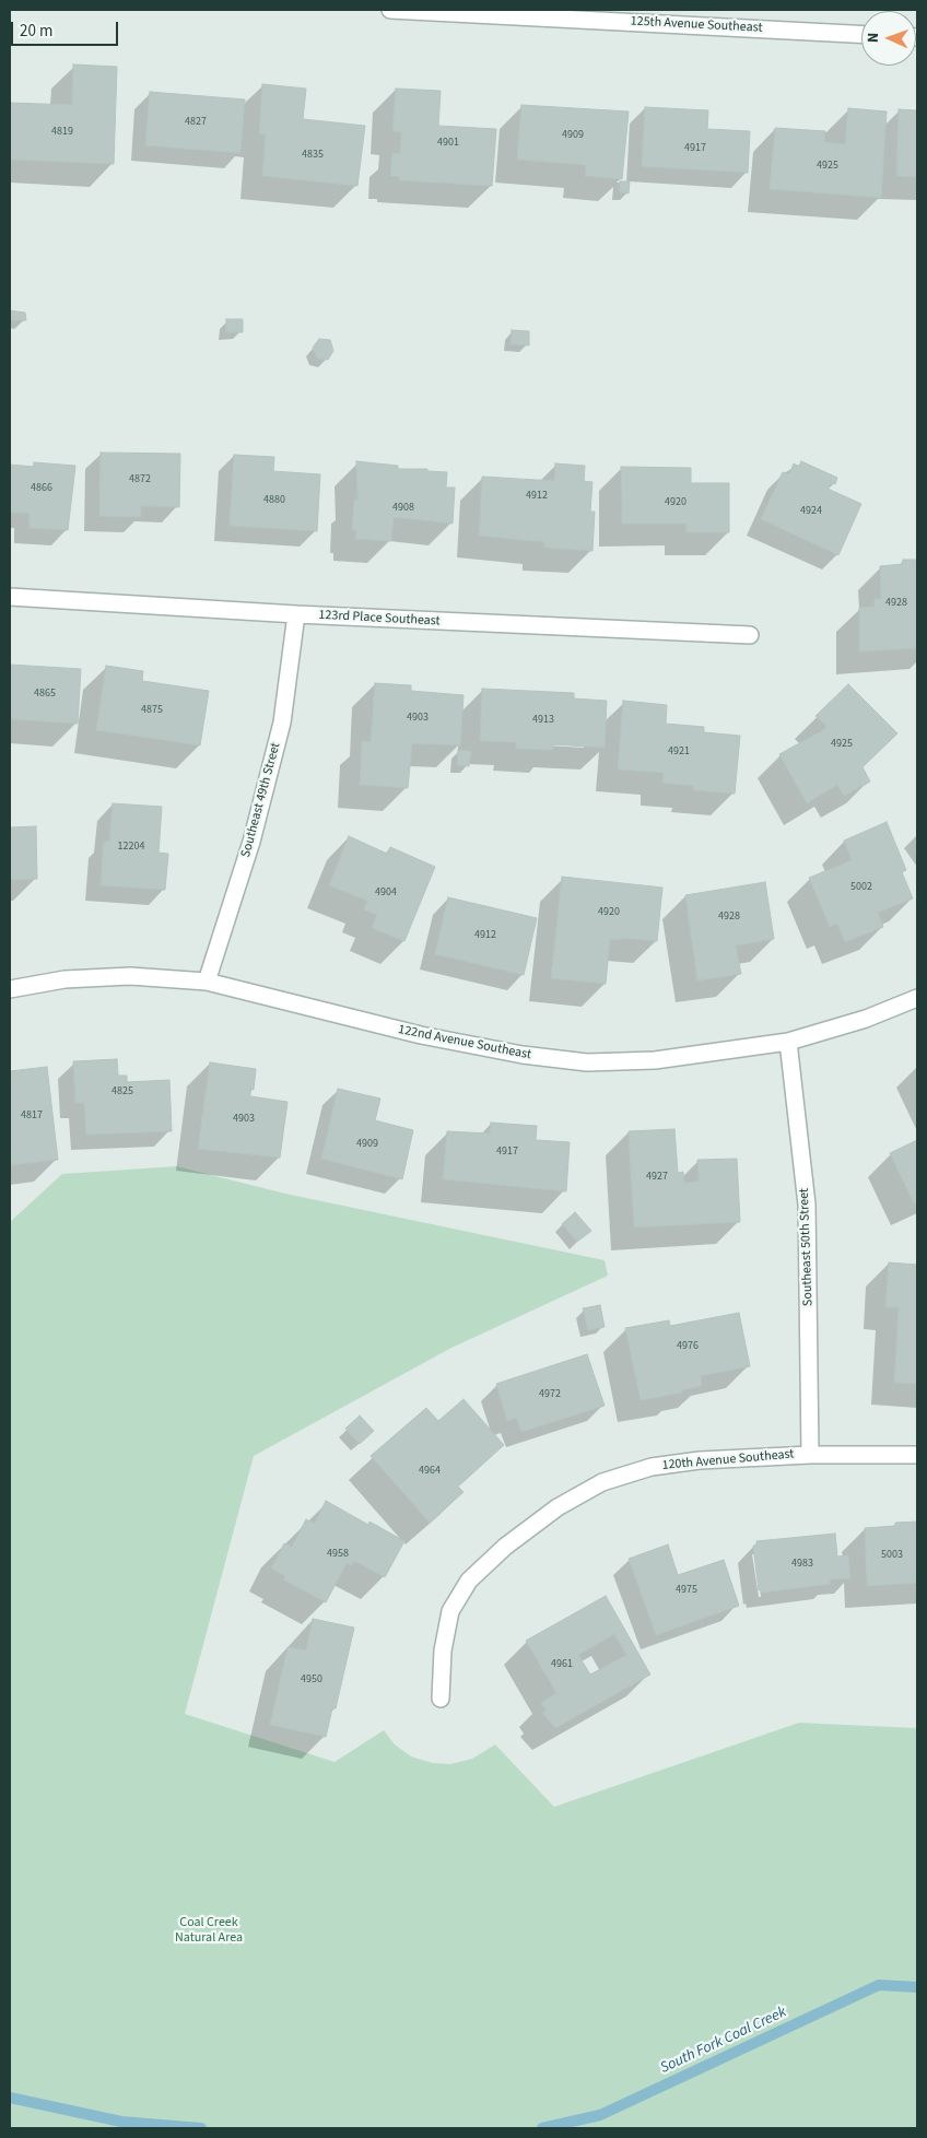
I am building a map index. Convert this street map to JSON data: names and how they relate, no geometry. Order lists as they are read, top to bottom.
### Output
{
  "streets": {
    "street": [
      "125th Avenue Southeast",
      "123rd Place Southeast",
      "Southeast 49th Street",
      "122nd Avenue Southeast",
      "Southeast 50th Street",
      "120th Avenue Southeast"
    ]
  },
  "crossings": [
    ["123rd Place Southeast", "Southeast 49th Street"],
    ["Southeast 49th Street", "122nd Avenue Southeast"],
    ["122nd Avenue Southeast", "Southeast 50th Street"],
    ["Southeast 50th Street", "120th Avenue Southeast"]
  ],
  "water": ["South Fork Coal Creek"],
  "parks": ["Coal Creek Natural Area"],
  "house_numbers": [
    "4827",
    "4819",
    "4909",
    "4901",
    "4917",
    "4835",
    "4925",
    "4872",
    "4866",
    "4912",
    "4880",
    "4920",
    "4908",
    "4924",
    "4928",
    "4865",
    "4875",
    "4903",
    "4913",
    "4925",
    "4921",
    "12204",
    "5002",
    "4904",
    "4920",
    "4928",
    "4912",
    "4825",
    "4817",
    "4903",
    "4909",
    "4917",
    "4927",
    "4976",
    "4972",
    "4964",
    "4958",
    "5003",
    "4983",
    "4975",
    "4961",
    "4950"
  ],
  "scale_bar": "20 m",
  "north": "left"
}
